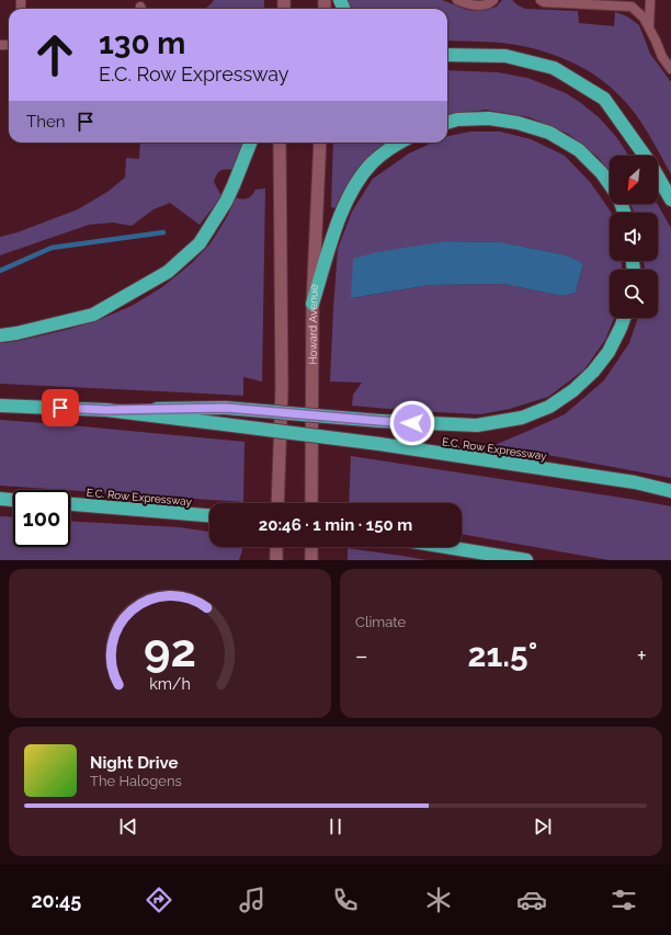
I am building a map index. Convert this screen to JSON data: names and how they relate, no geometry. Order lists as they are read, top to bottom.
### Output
{
  "streets": {
    "highway": ["E.C. Row Expressway"],
    "main road": ["Howard Avenue"]
  },
  "north": "bottom left",
  "page": {
    "turn": ["130 m", "E.C. Row Expressway"],
    "then": "Then",
    "limit": "100",
    "trip": "20:46 · 1 min · 150 m",
    "tile": "Climate",
    "heat": ["−", "21.5°", "+"],
    "song": ["Night Drive", "The Halogens"],
    "tabs": "20:45",
    "gauge": ["92", "km/h"]
  }
}
